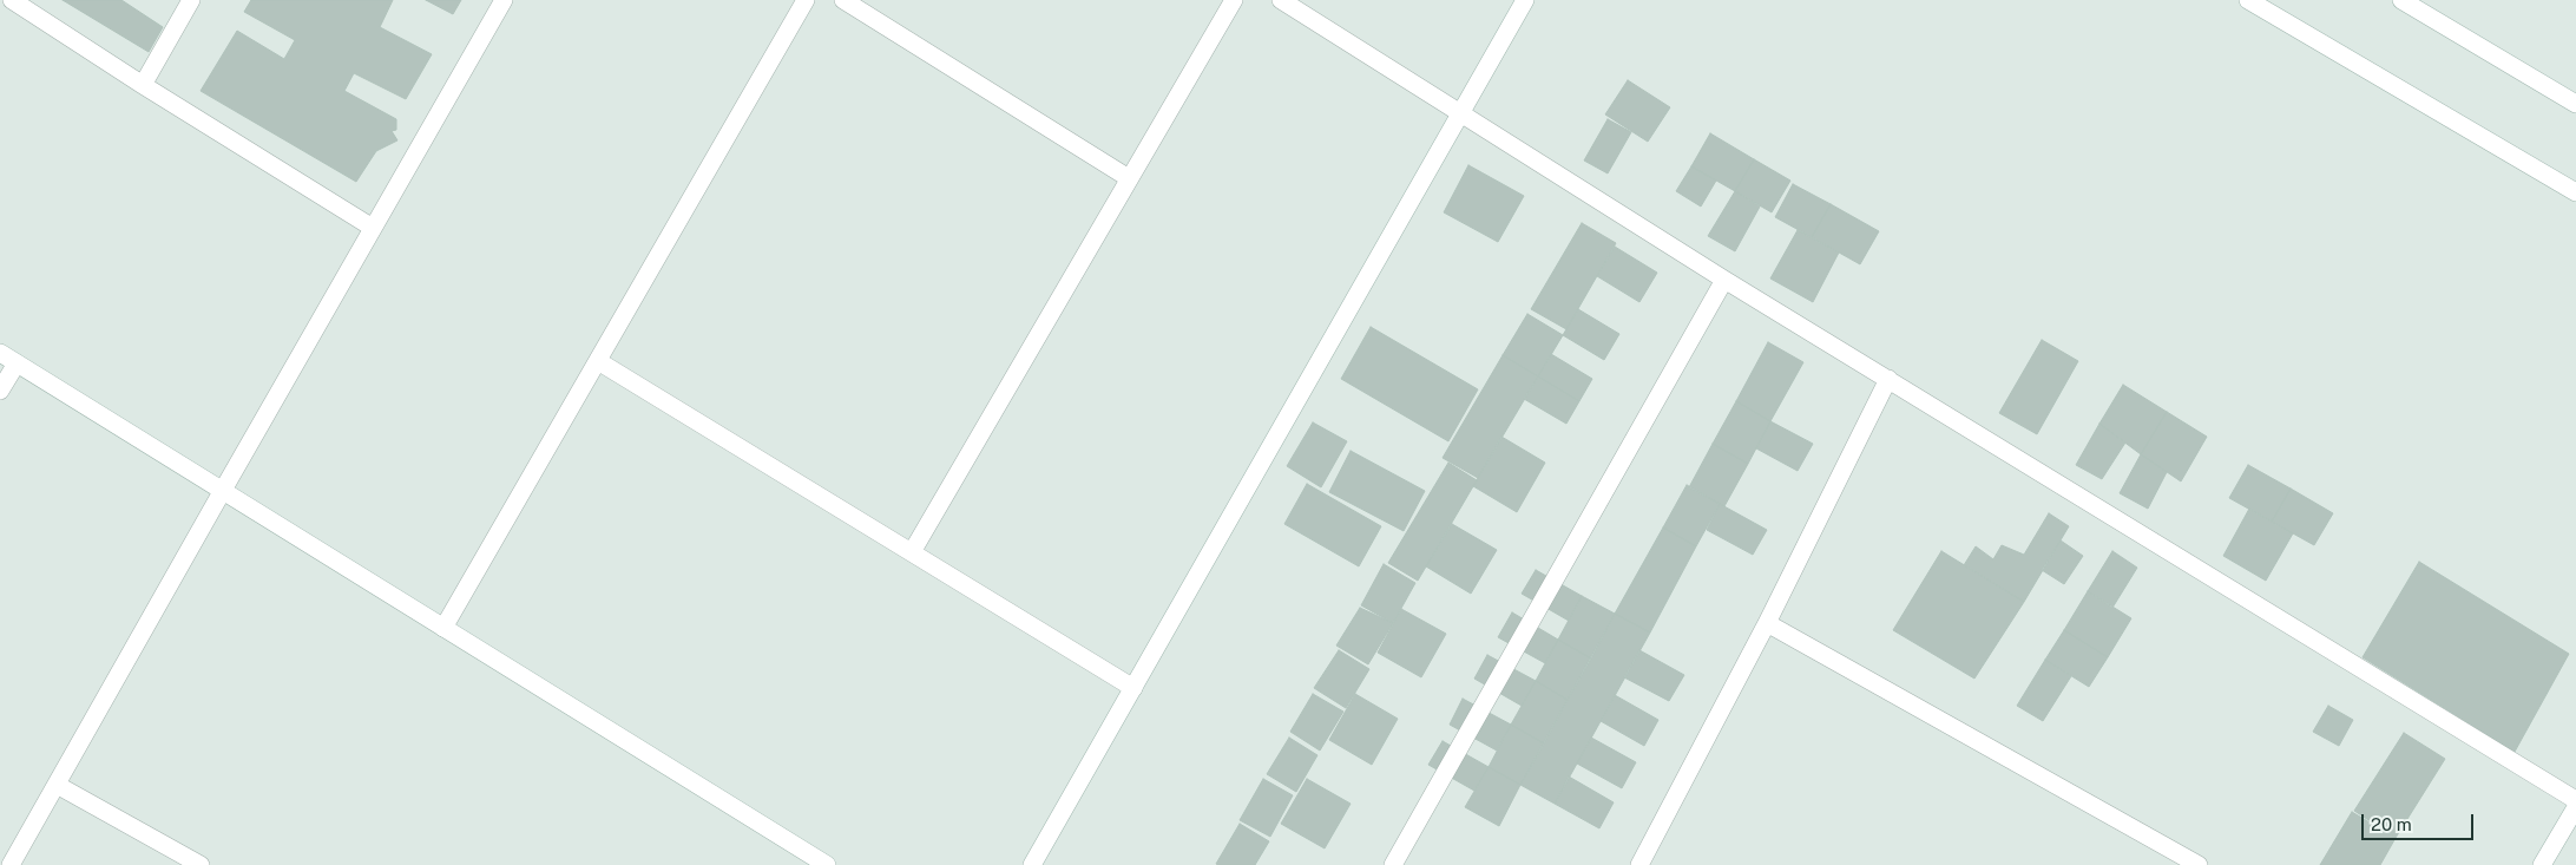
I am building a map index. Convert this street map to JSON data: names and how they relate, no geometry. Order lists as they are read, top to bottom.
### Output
{
  "scale_bar": "20 m"
}
